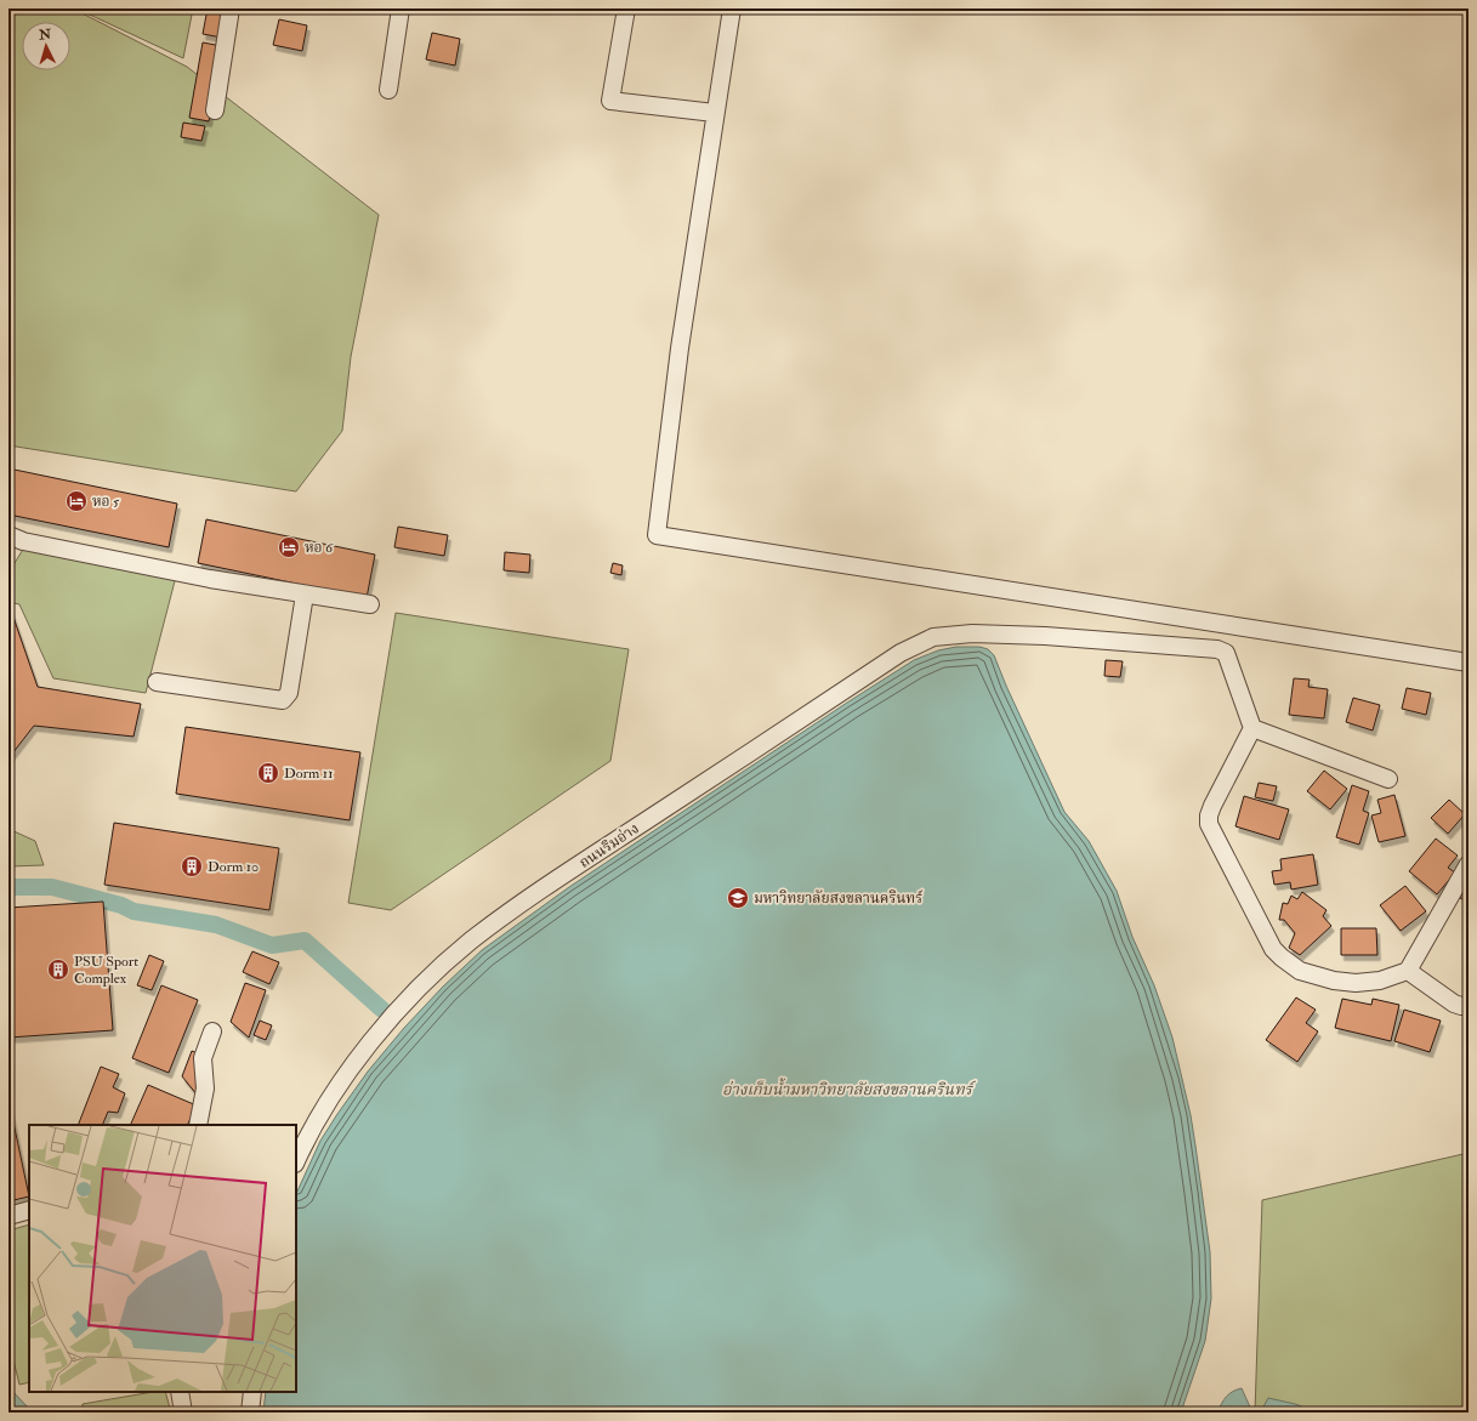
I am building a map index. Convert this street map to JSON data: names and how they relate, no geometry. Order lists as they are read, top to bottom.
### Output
{
  "streets": {
    "street": ["ถนนริมอ่าง"]
  },
  "water": ["อ่างเก็บน้ำมหาวิทยาลัยสงขลานครินทร์"],
  "places": {
    "hotel": ["หอ 5", "หอ 6"],
    "building": ["Dorm 11", "Dorm 10", "PSU Sport Complex"],
    "school or university": ["มหาวิทยาลัยสงขลานครินทร์"]
  },
  "north": "top"
}
